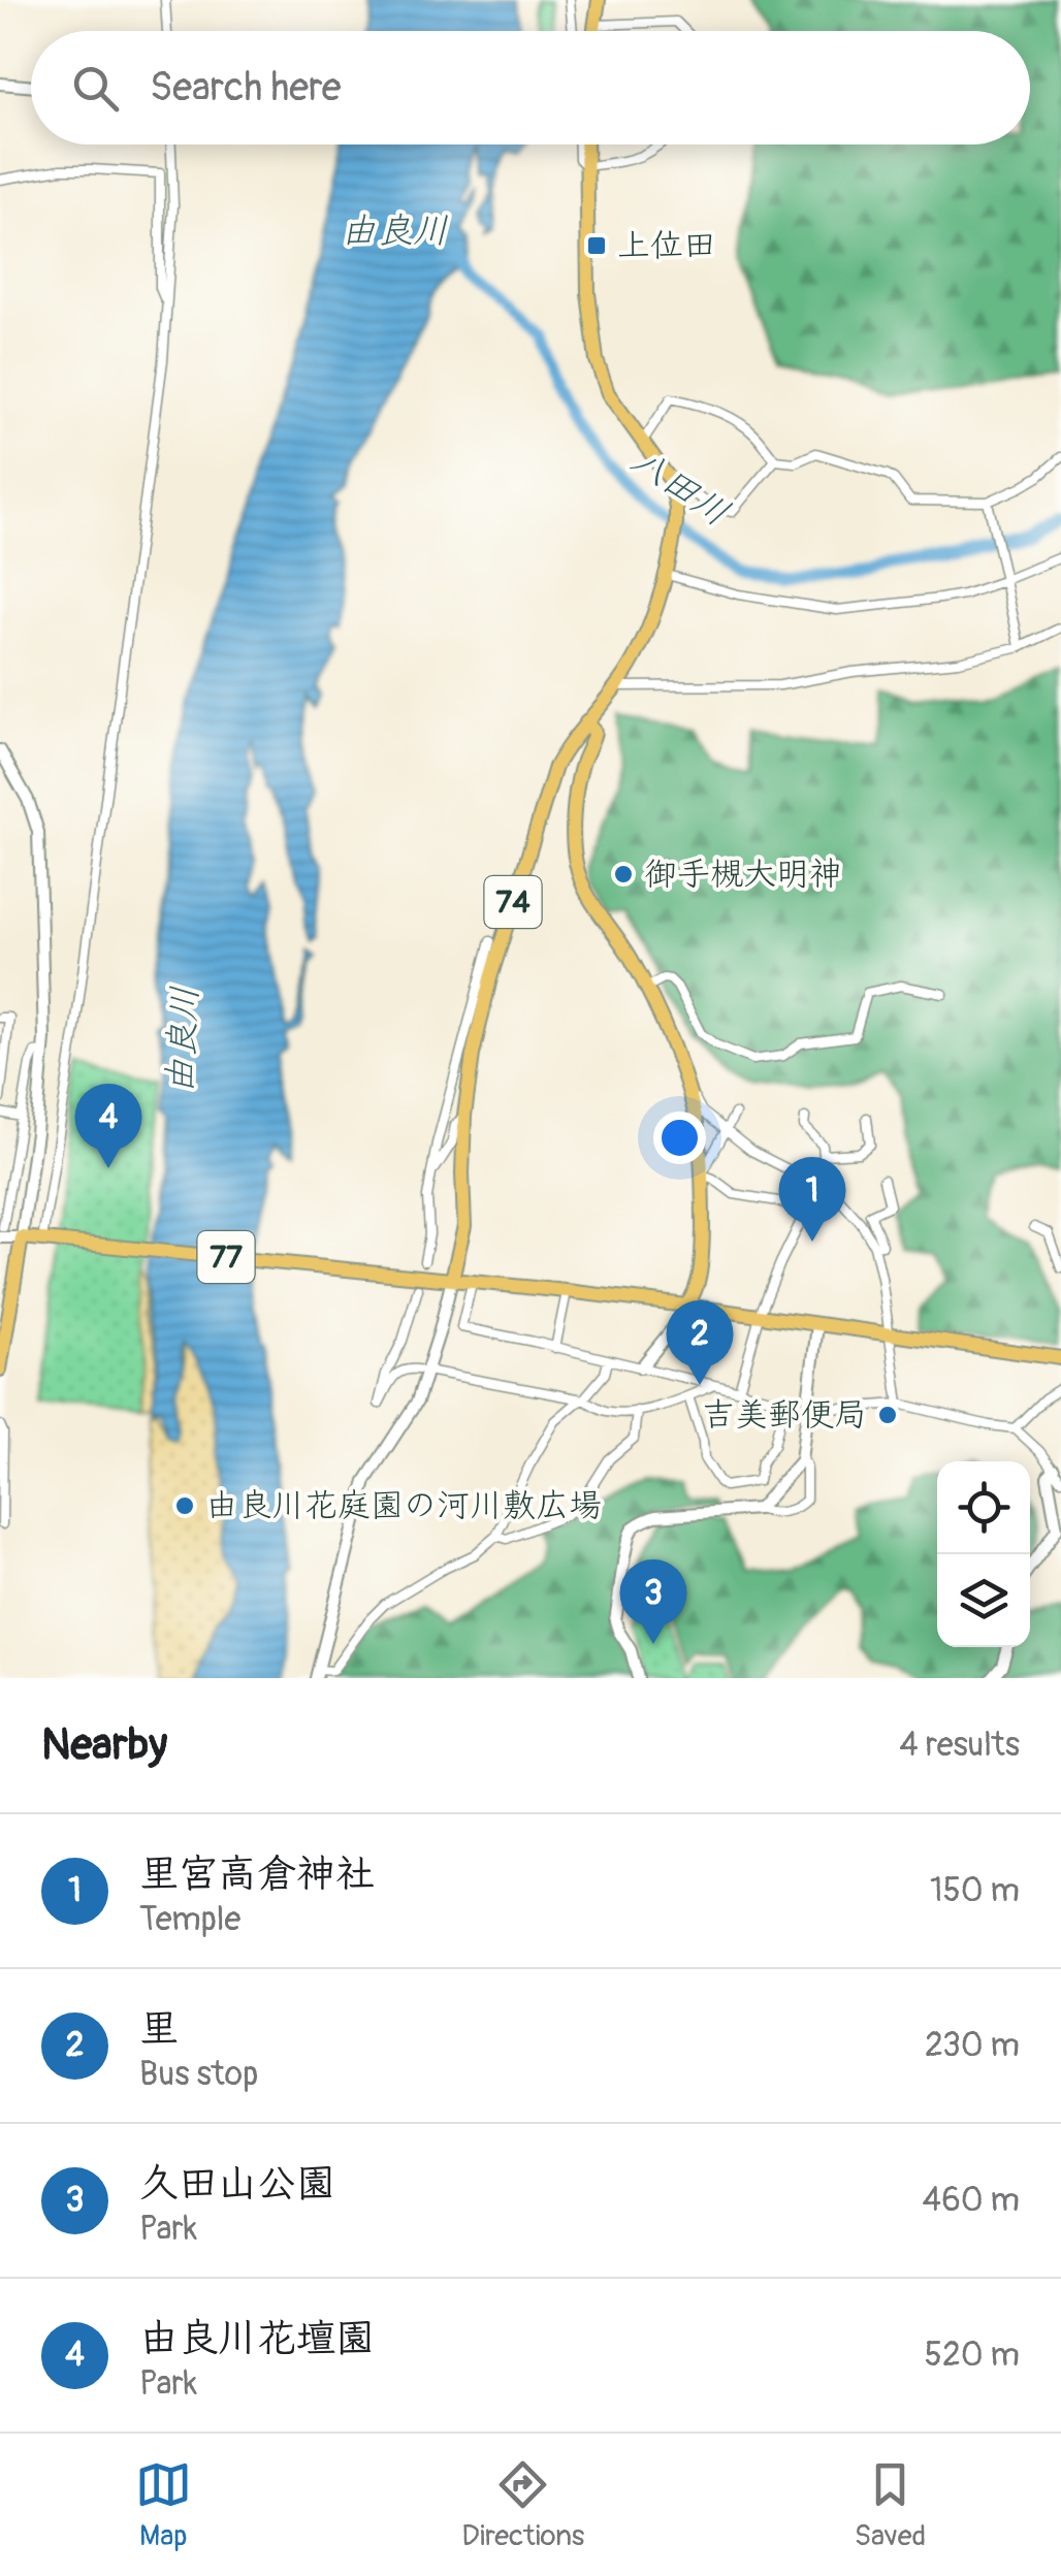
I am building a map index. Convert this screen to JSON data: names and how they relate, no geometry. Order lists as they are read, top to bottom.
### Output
{
  "streets": {
    "main road": ["74", "77"]
  },
  "crossings": [
    ["74", "77"]
  ],
  "water": ["由良川", "八田川"],
  "places": {
    "transit": ["上位田"],
    "other": ["御手槻大明神", "吉美郵便局", "由良川花庭園の河川敷広場"]
  },
  "page": {
    "search": "Search here",
    "pins": [
      "4",
      "1",
      "2",
      "3"
    ],
    "heading": ["Nearby", "4 results"],
    "list": [
      {
        "mark": "1",
        "name": "里宮高倉神社",
        "note": "Temple",
        "value": "150 m"
      },
      {
        "mark": "2",
        "name": "里",
        "note": "Bus stop",
        "value": "230 m"
      },
      {
        "mark": "3",
        "name": "久田山公園",
        "note": "Park",
        "value": "460 m"
      },
      {
        "mark": "4",
        "name": "由良川花壇園",
        "note": "Park",
        "value": "520 m"
      }
    ],
    "nav": ["Map", "Directions", "Saved"]
  }
}
